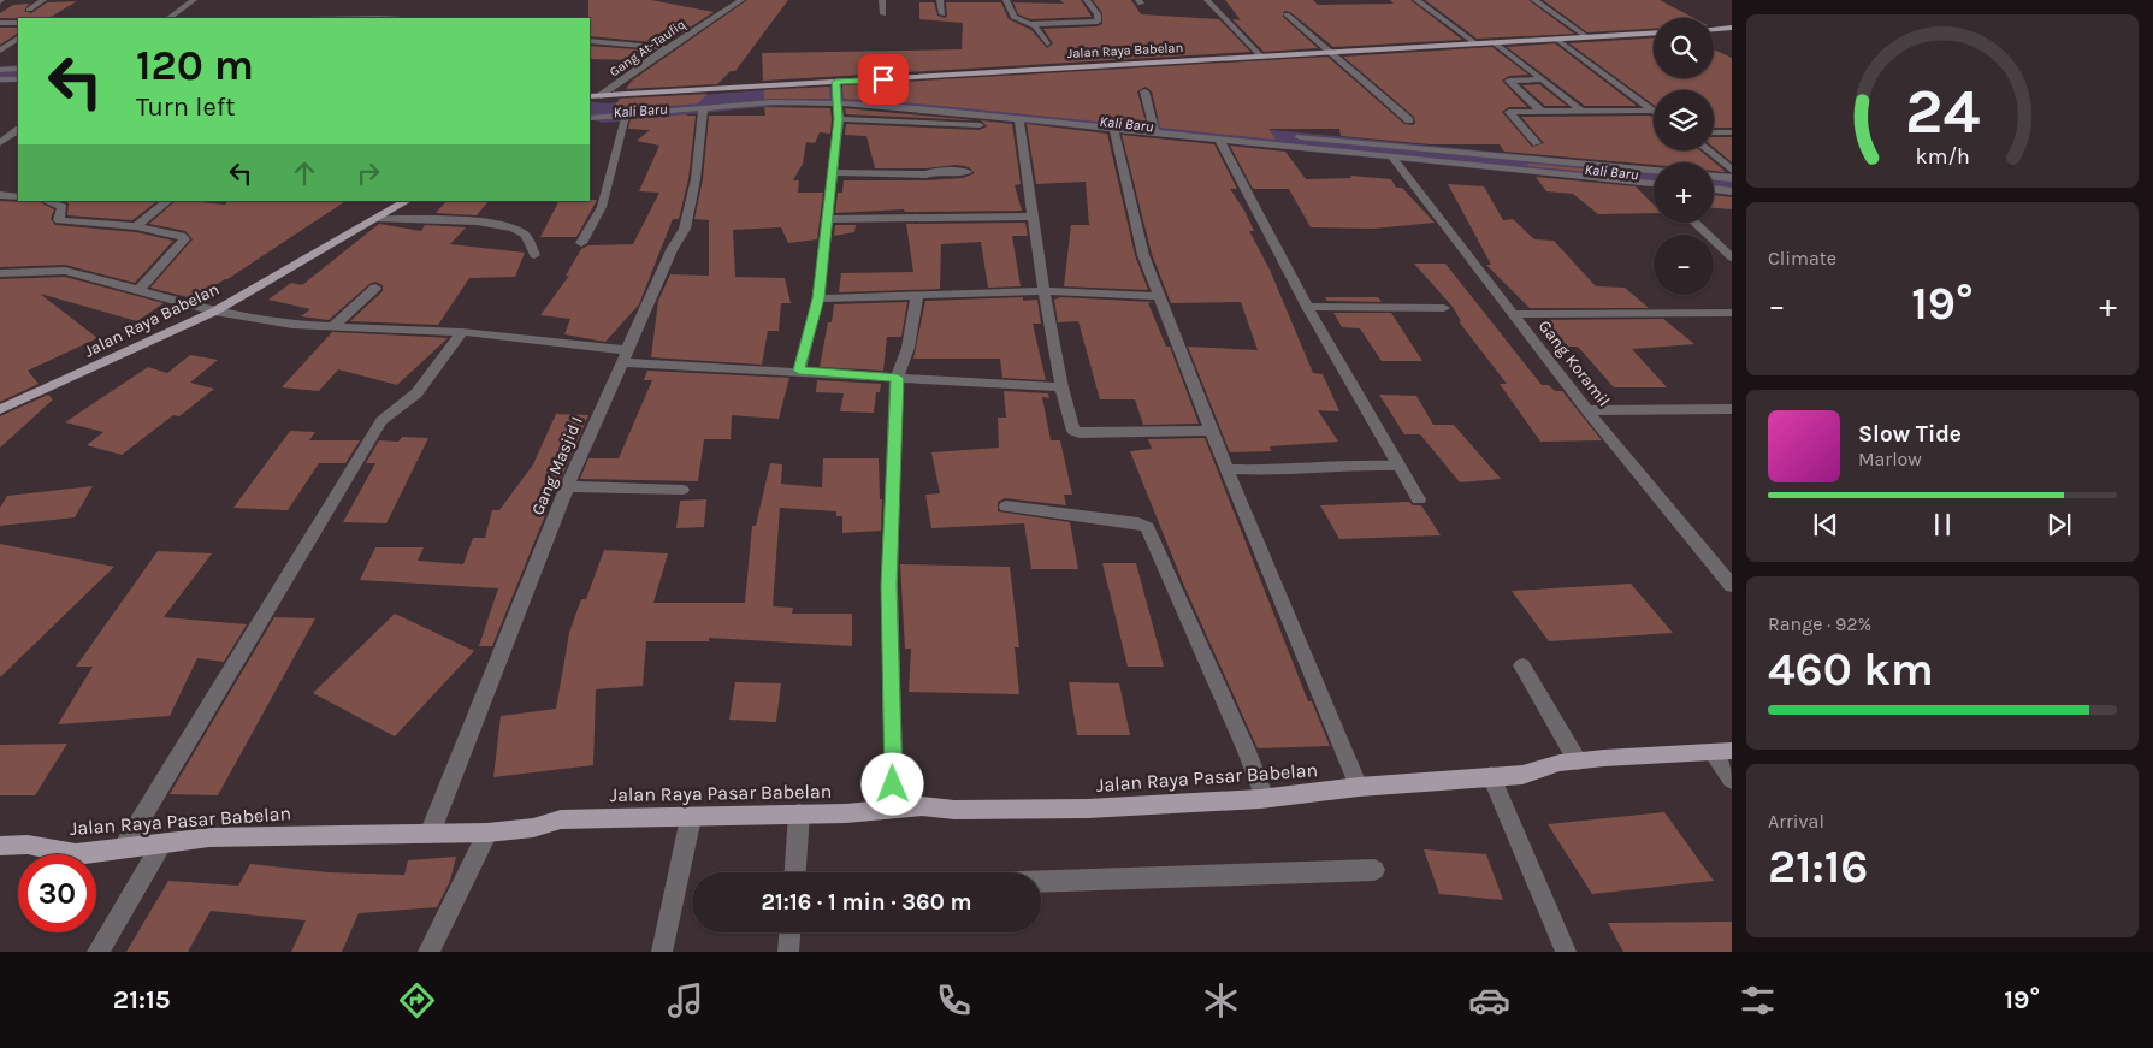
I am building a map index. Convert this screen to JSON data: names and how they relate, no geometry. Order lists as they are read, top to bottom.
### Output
{
  "streets": {
    "main road": ["Jalan Raya Babelan", "Jalan Raya Pasar Babelan"],
    "street": ["Gang At-Taufiq", "Gang Koramil", "Gang Masjid I"]
  },
  "crossings": [
    ["Gang At-Taufiq", "Jalan Raya Babelan"],
    ["Gang Masjid I", "Jalan Raya Pasar Babelan"]
  ],
  "water": ["Kali Baru"],
  "page": {
    "map_buttons": ["+", "−"],
    "turn": ["120 m", "Turn left"],
    "tile": [
      "Climate",
      ["Range · 92%", "460 km"],
      ["Arrival", "21:16"]
    ],
    "heat": ["−", "19°", "+"],
    "song": ["Slow Tide", "Marlow"],
    "limit": "30",
    "trip": "21:16 · 1 min · 360 m",
    "tabs": ["21:15", "19°"],
    "gauge": ["24", "km/h"]
  }
}
